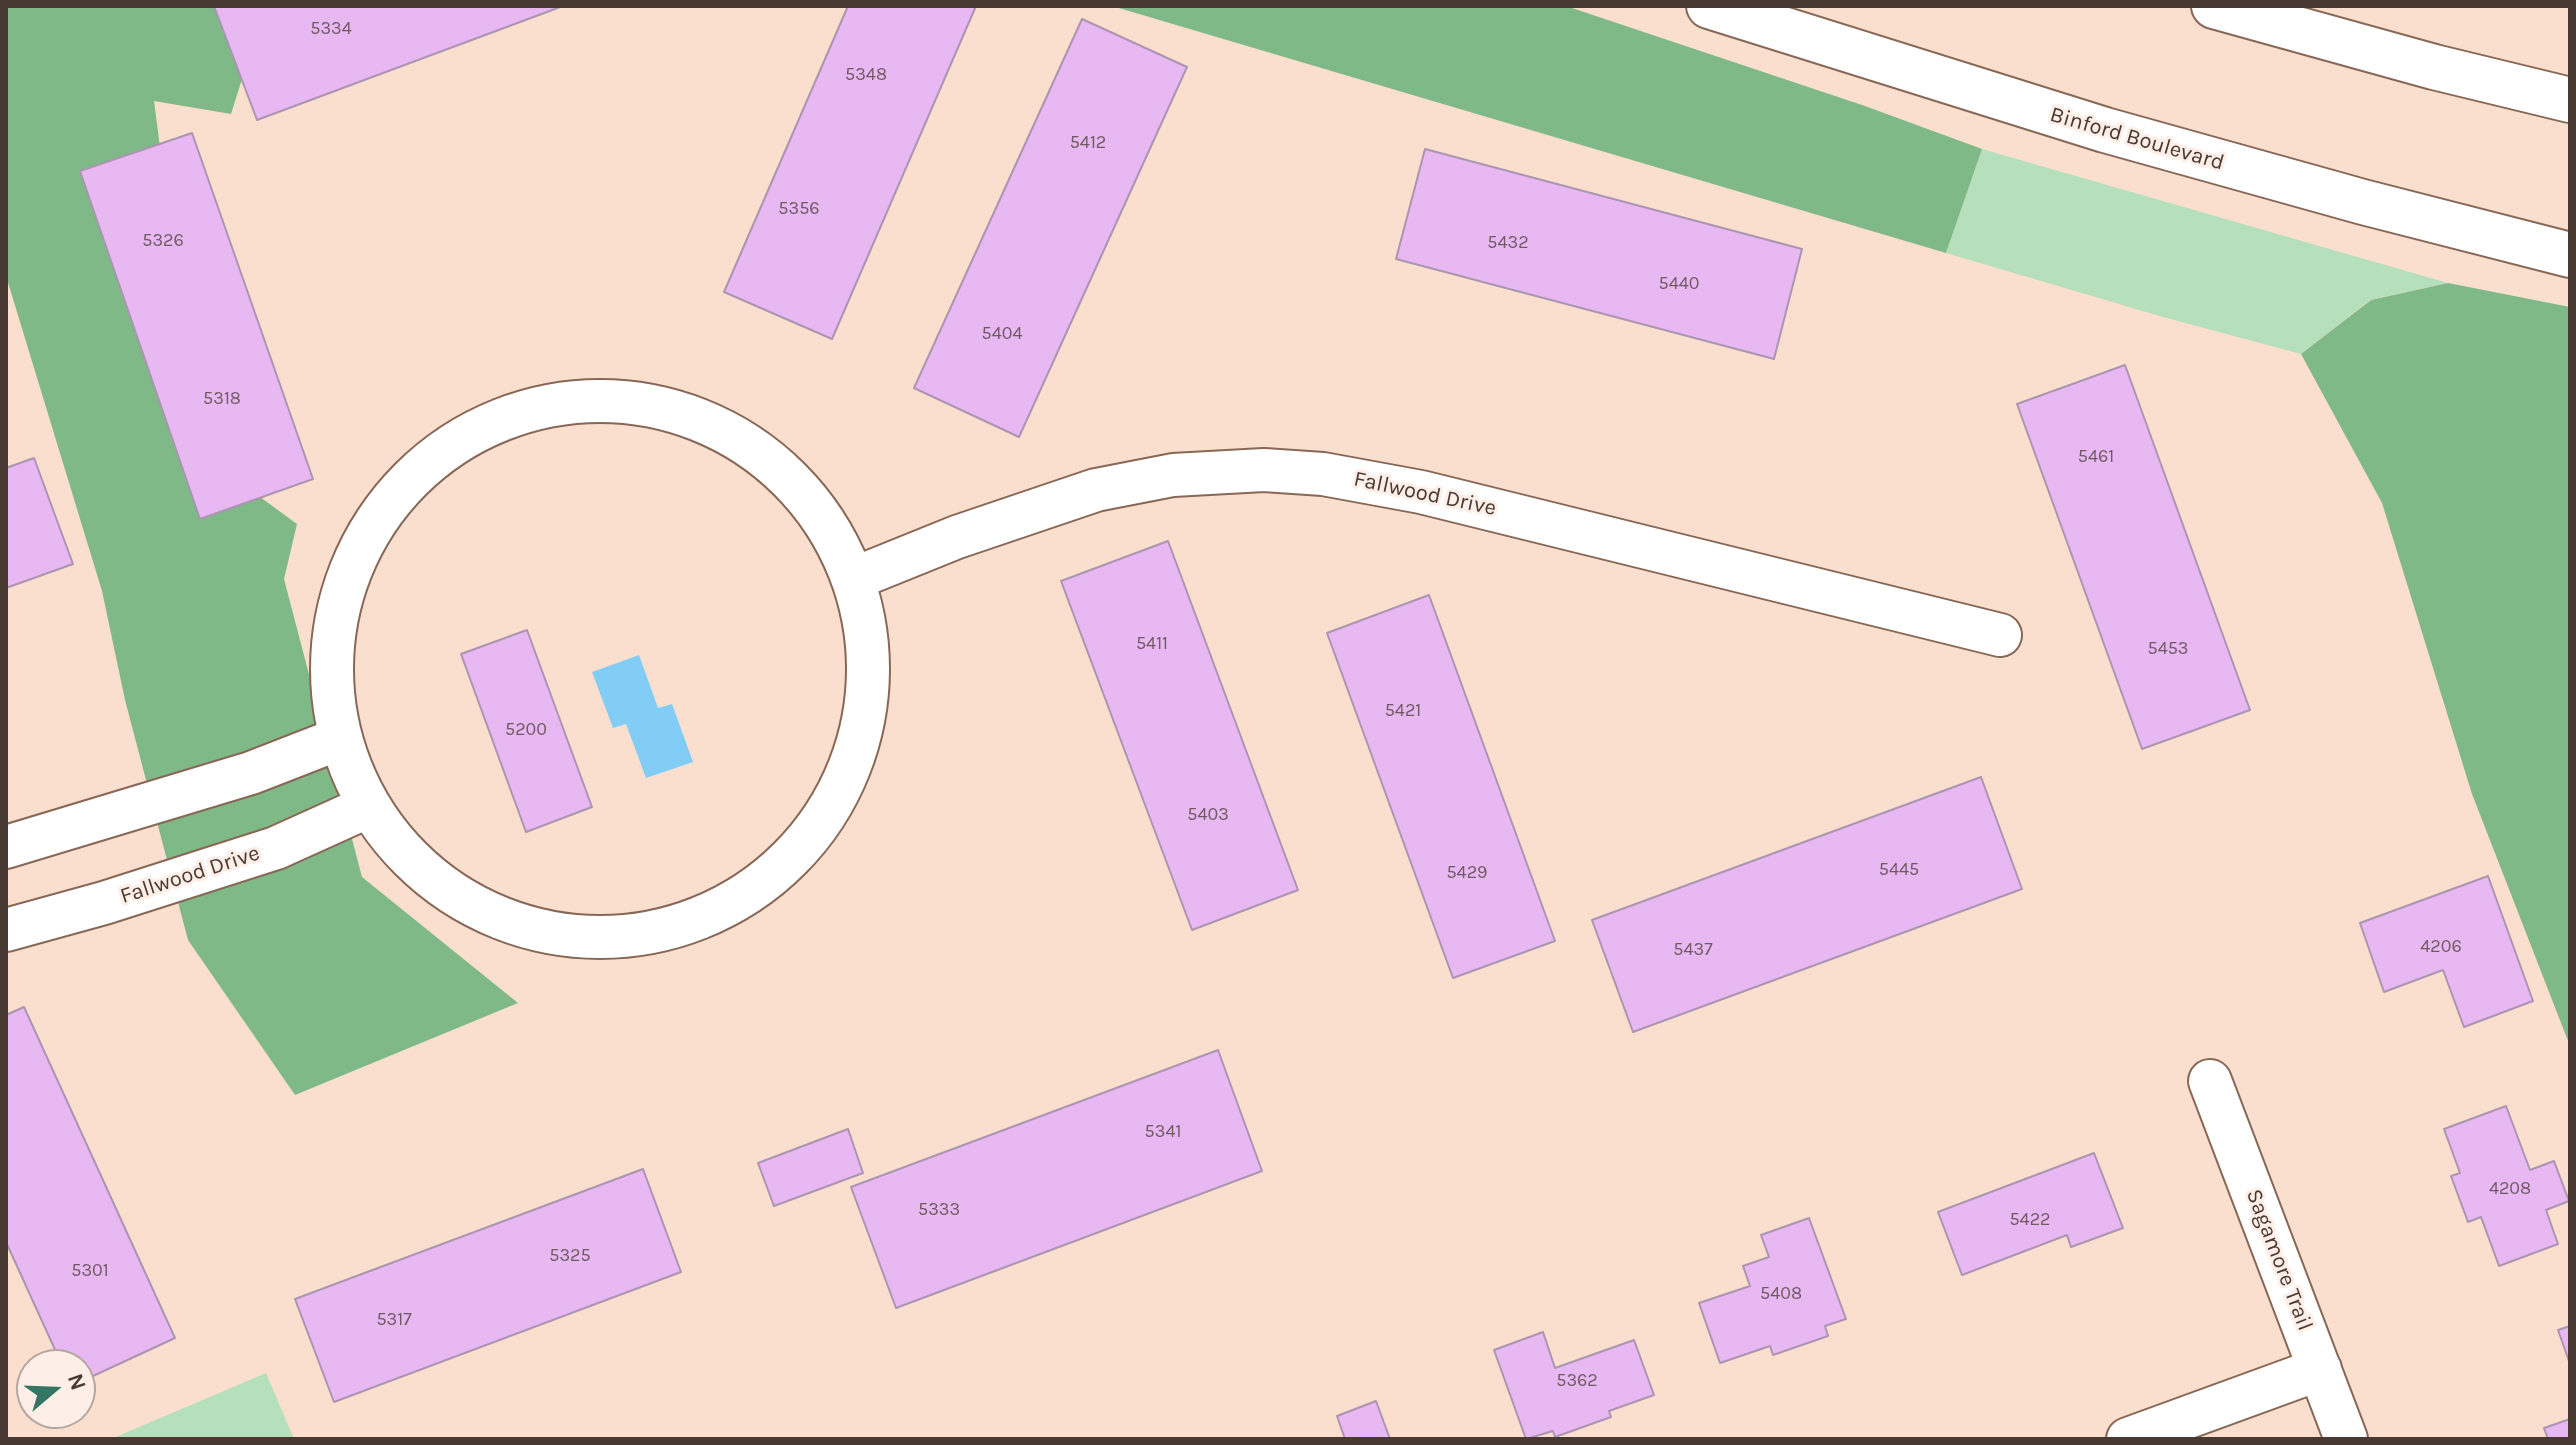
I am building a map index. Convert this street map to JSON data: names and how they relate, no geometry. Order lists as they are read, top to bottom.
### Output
{
  "streets": {
    "main road": ["Binford Boulevard"],
    "street": ["Fallwood Drive", "Sagamore Trail"]
  },
  "house_numbers": [
    "5334",
    "5348",
    "5412",
    "5356",
    "5326",
    "5432",
    "5440",
    "5404",
    "5318",
    "5461",
    "5411",
    "5453",
    "5421",
    "5200",
    "5403",
    "5445",
    "5429",
    "4206",
    "5437",
    "5341",
    "4208",
    "5333",
    "5422",
    "5325",
    "5301",
    "5408",
    "5317",
    "5362"
  ],
  "north": "right"
}
